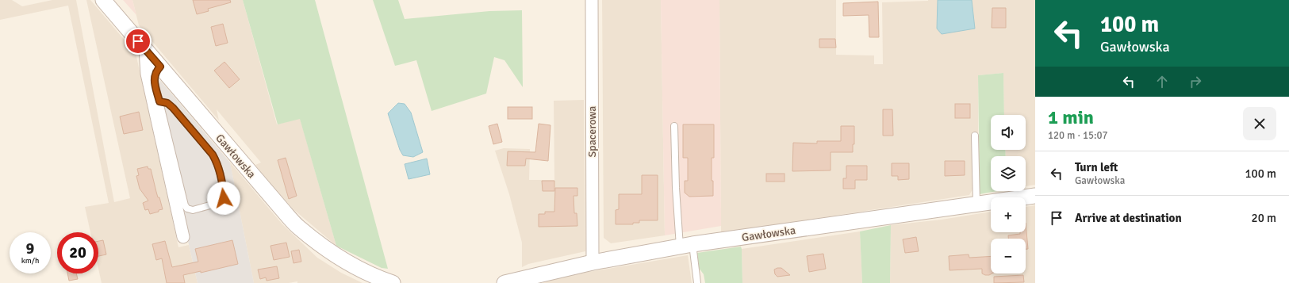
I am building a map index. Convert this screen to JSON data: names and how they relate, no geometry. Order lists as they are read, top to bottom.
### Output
{
  "streets": {
    "street": ["Spacerowa", "Gawłowska"]
  },
  "crossings": [
    ["Spacerowa", "Gawłowska"]
  ],
  "page": {
    "turn": ["100 m", "Gawłowska"],
    "heading": ["1 min", "120 m · 15:07"],
    "map_buttons": ["+", "−"],
    "list": [
      {
        "name": "Turn left",
        "note": "Gawłowska",
        "value": "100 m"
      },
      {
        "name": "Arrive at destination",
        "value": "20 m"
      }
    ],
    "speed": "9 km/h",
    "limit": "20"
  }
}
